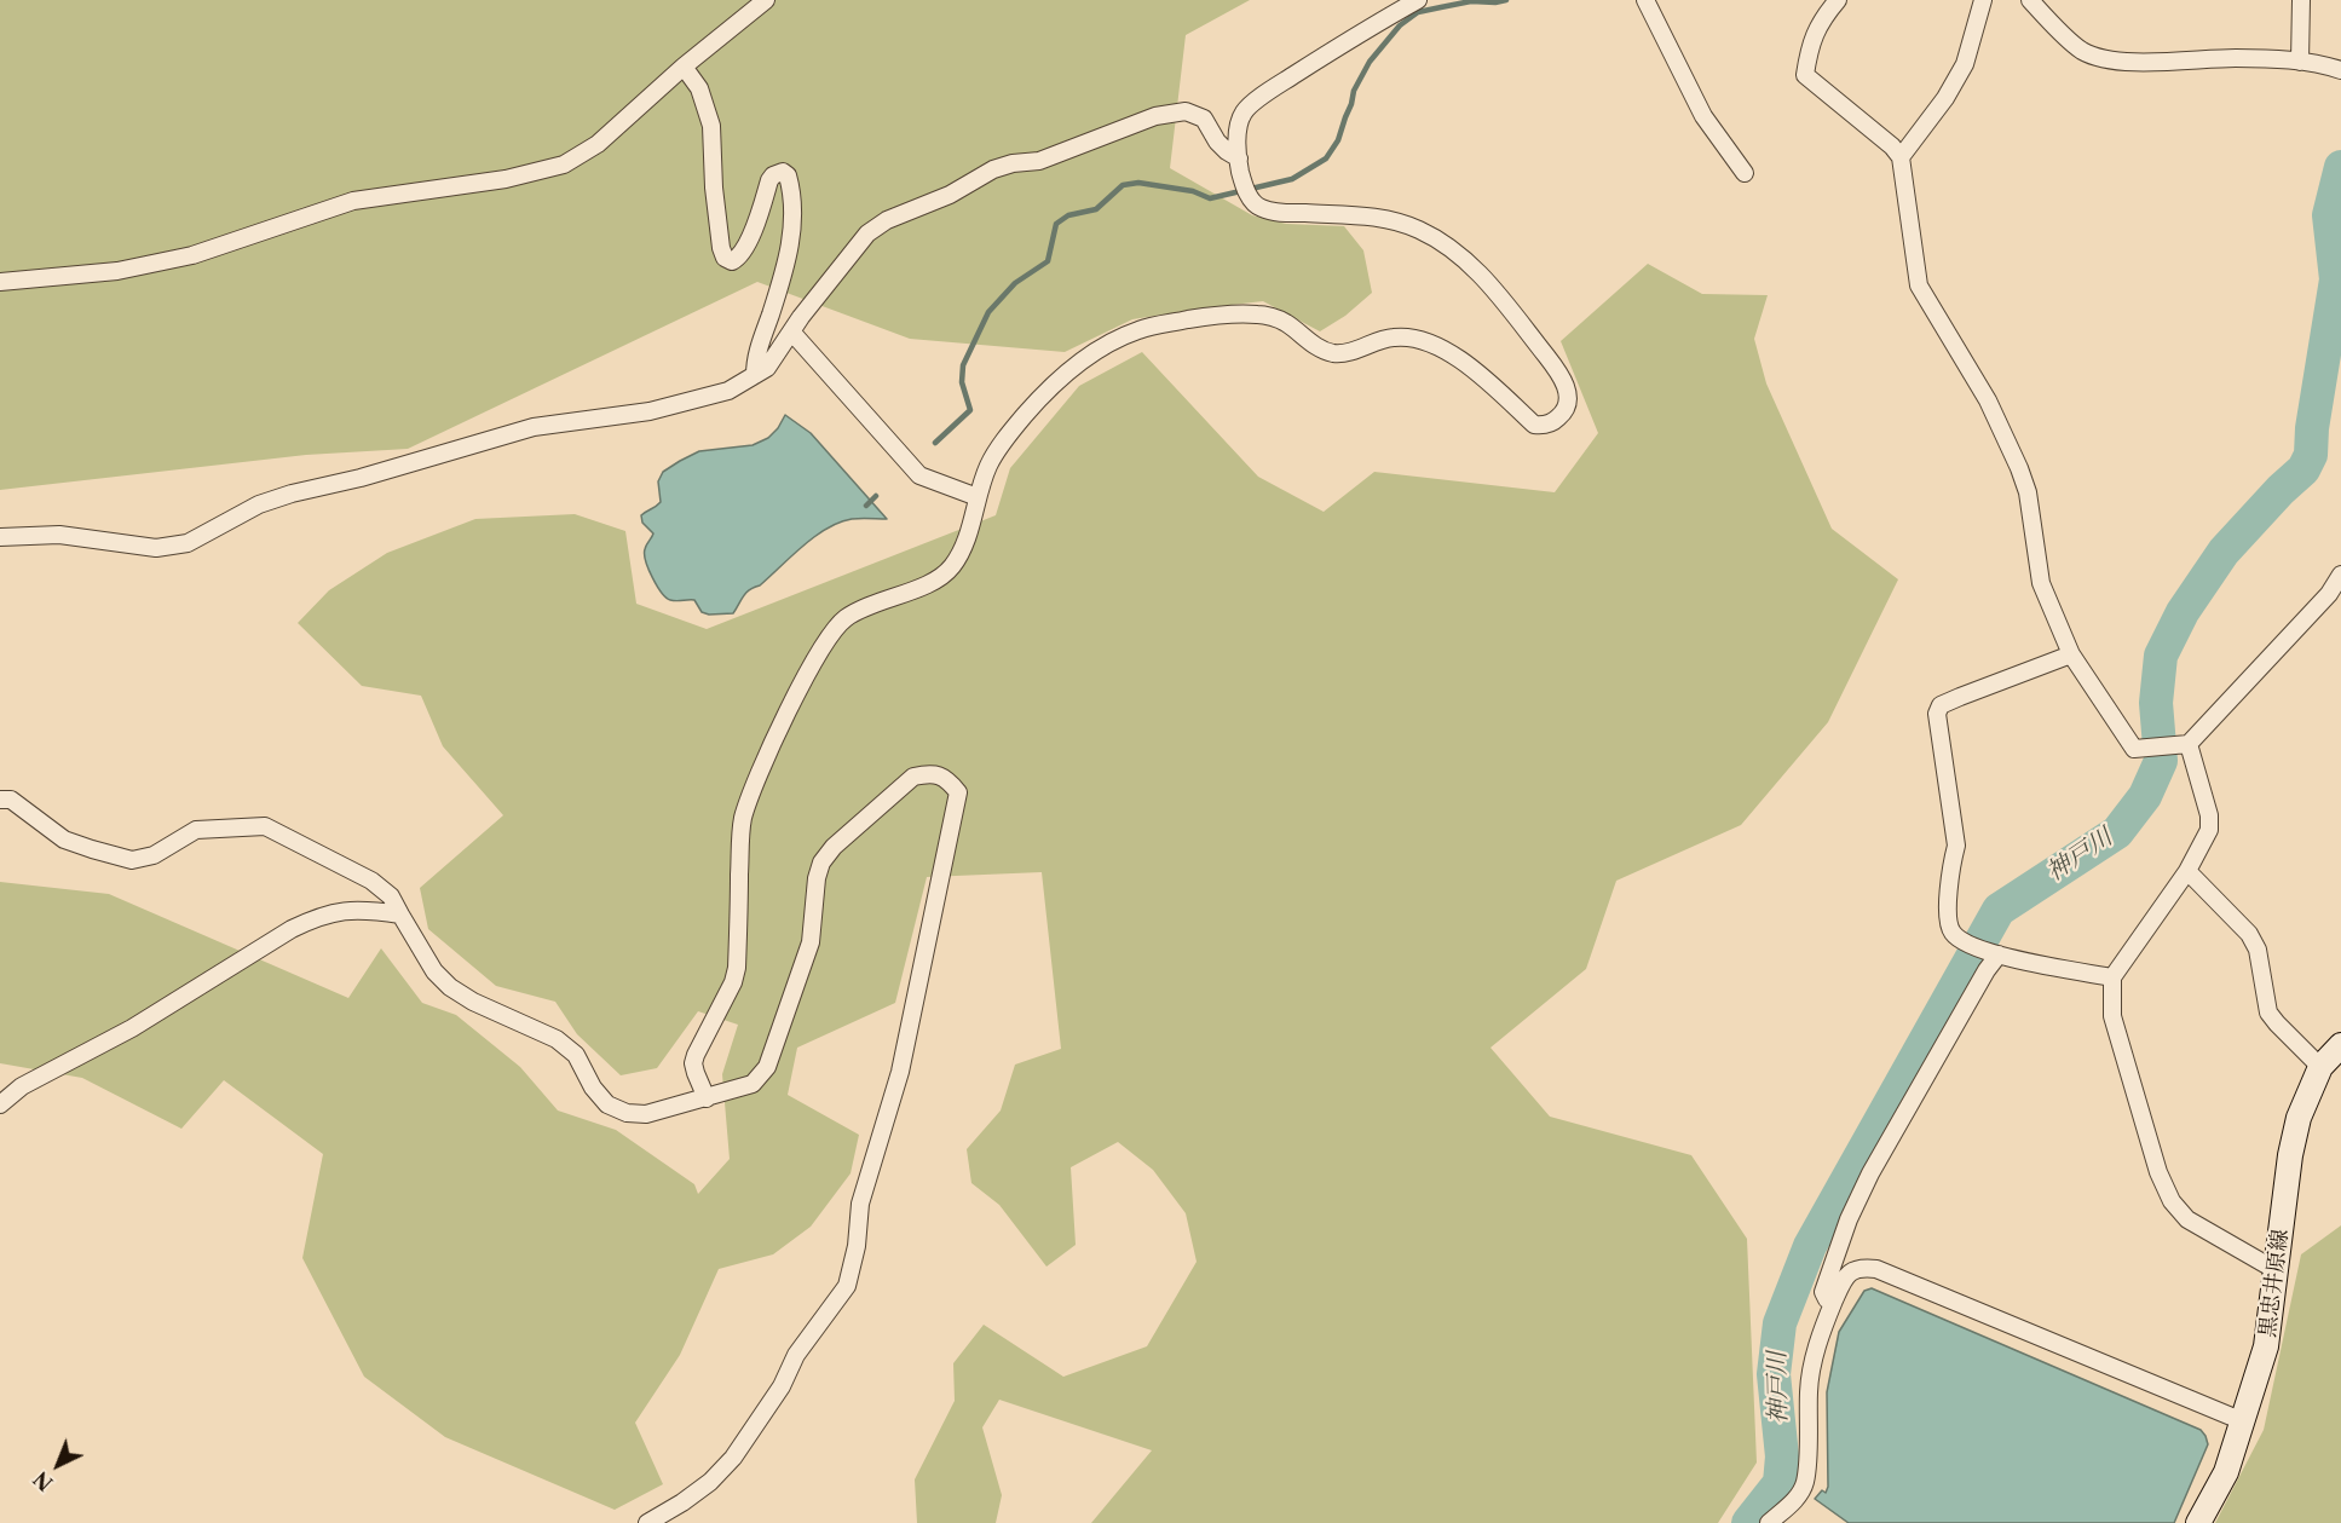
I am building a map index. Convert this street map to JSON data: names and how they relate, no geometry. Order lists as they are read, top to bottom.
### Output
{
  "streets": {
    "main road": ["黒忠井原線"]
  },
  "water": ["神戸川"],
  "north": "bottom left"
}
